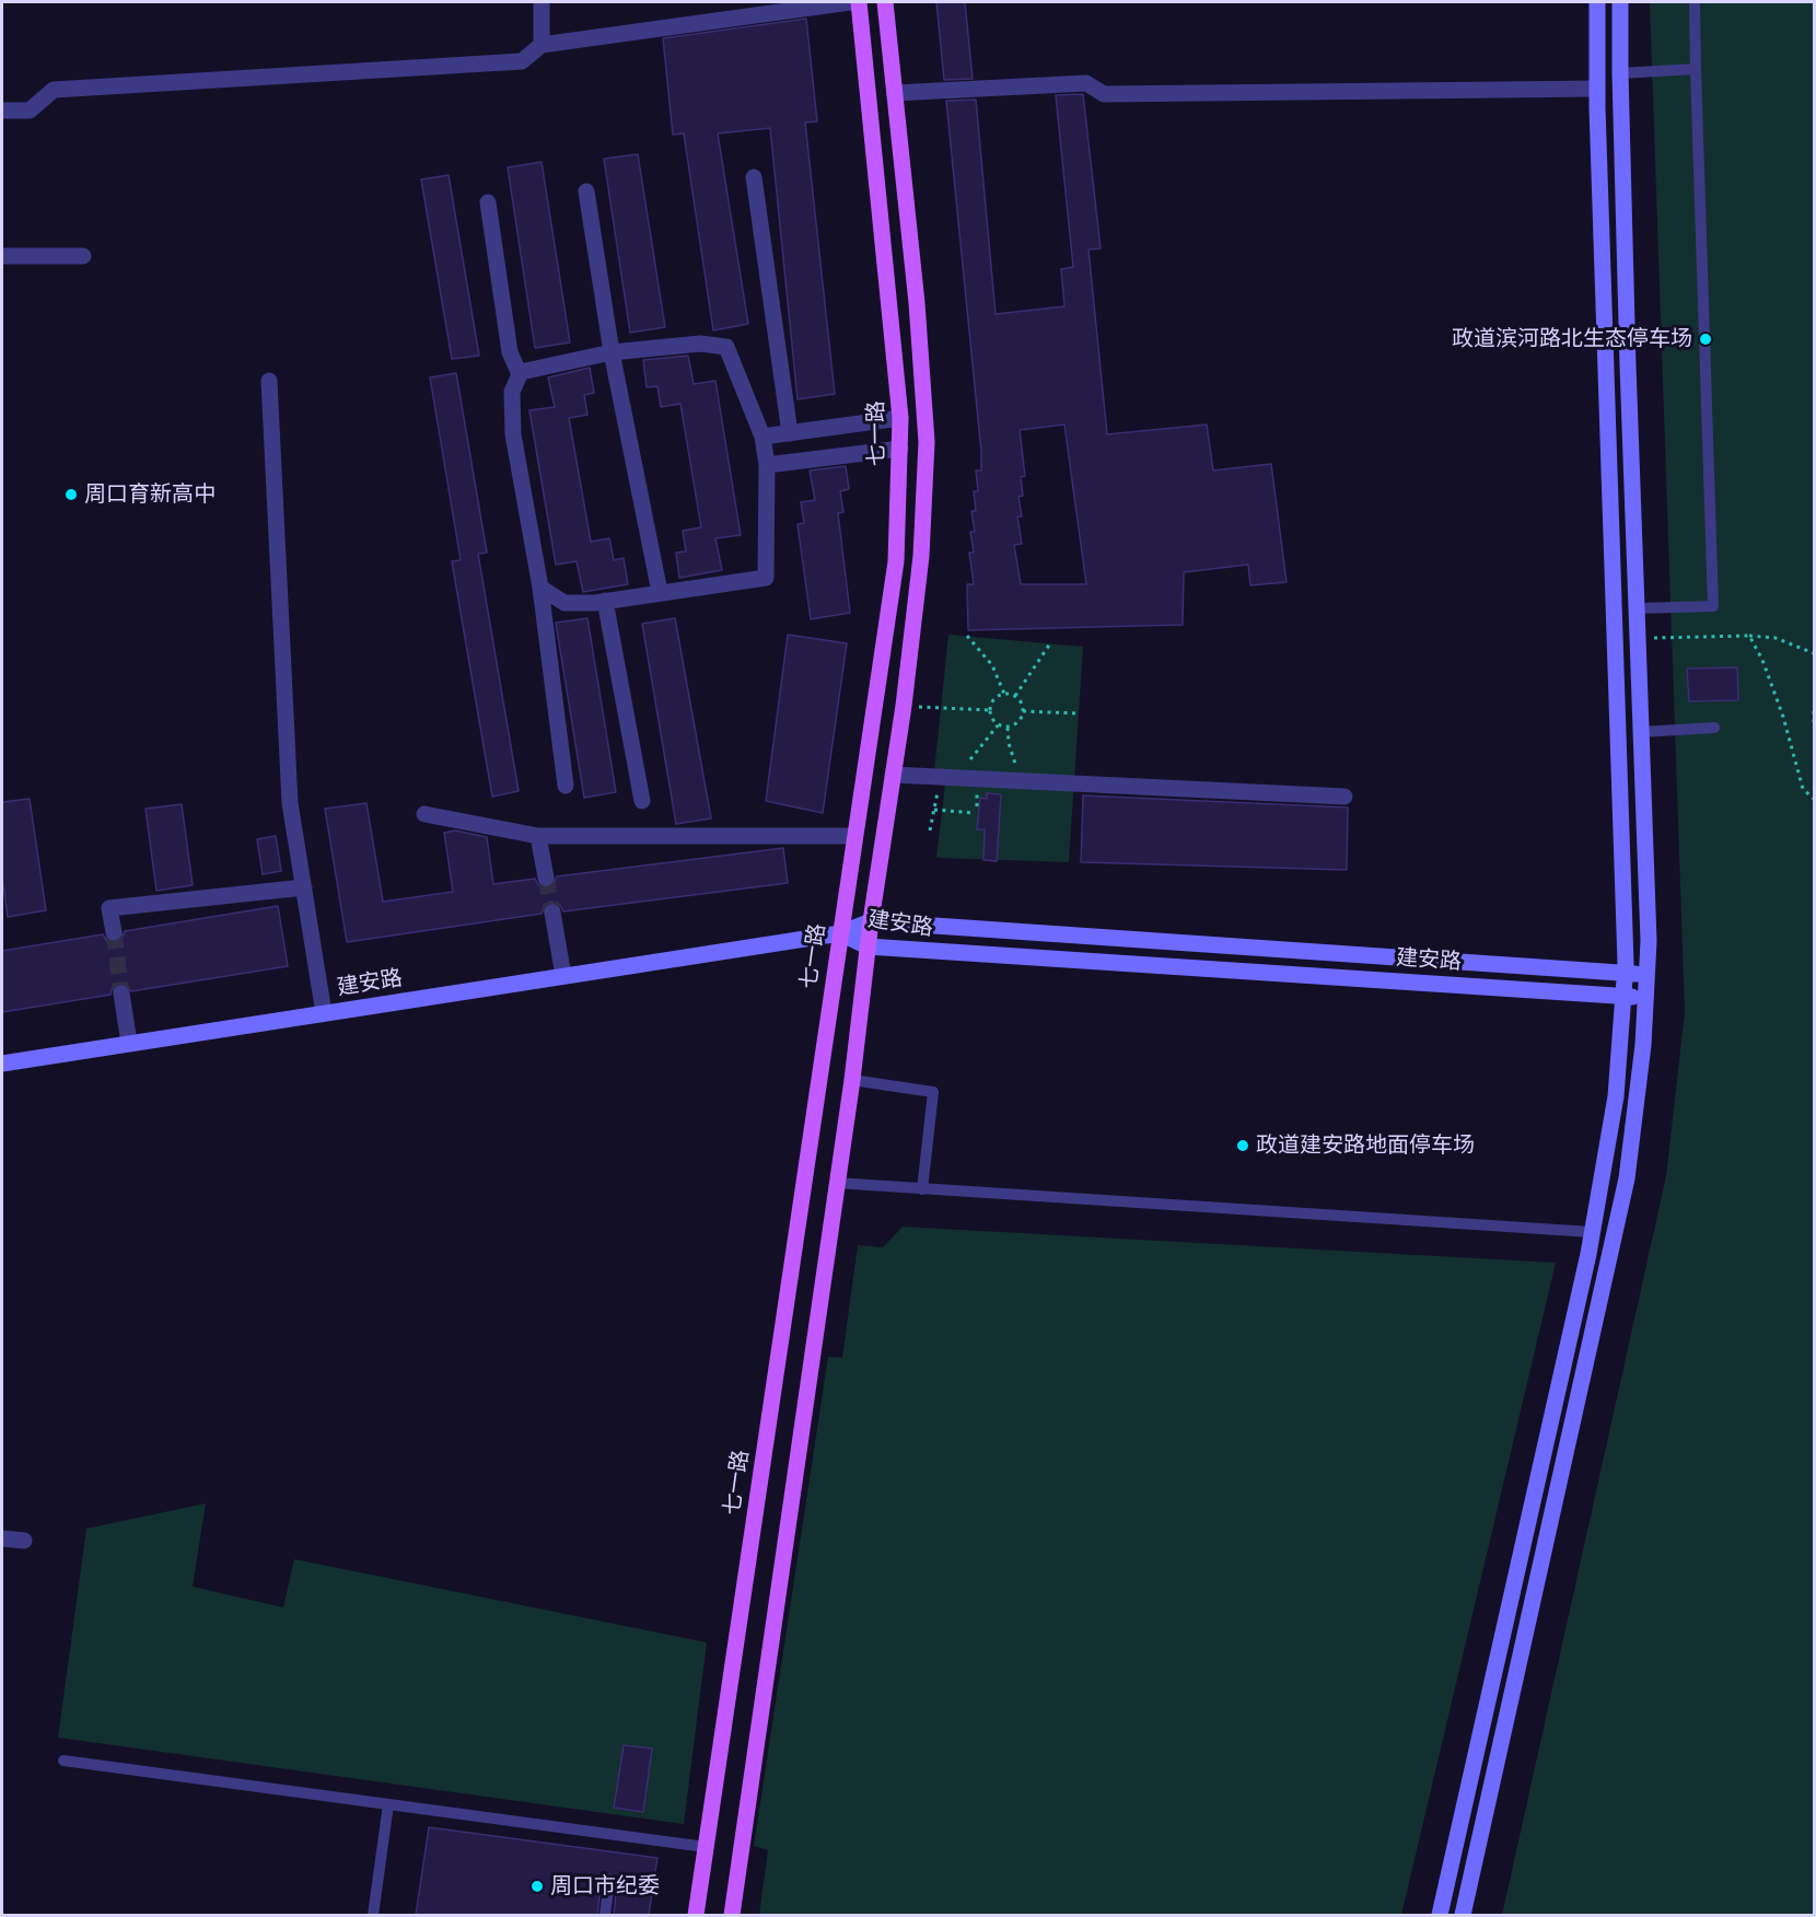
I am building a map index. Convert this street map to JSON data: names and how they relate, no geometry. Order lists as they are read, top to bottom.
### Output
{
  "streets": {
    "main road": ["七一路", "建安路"]
  },
  "crossings": [
    ["七一路", "建安路"]
  ],
  "places": [
    "政道滨河路北生态停车场",
    "周口育新高中",
    "政道建安路地面停车场",
    "周口市纪委"
  ]
}
